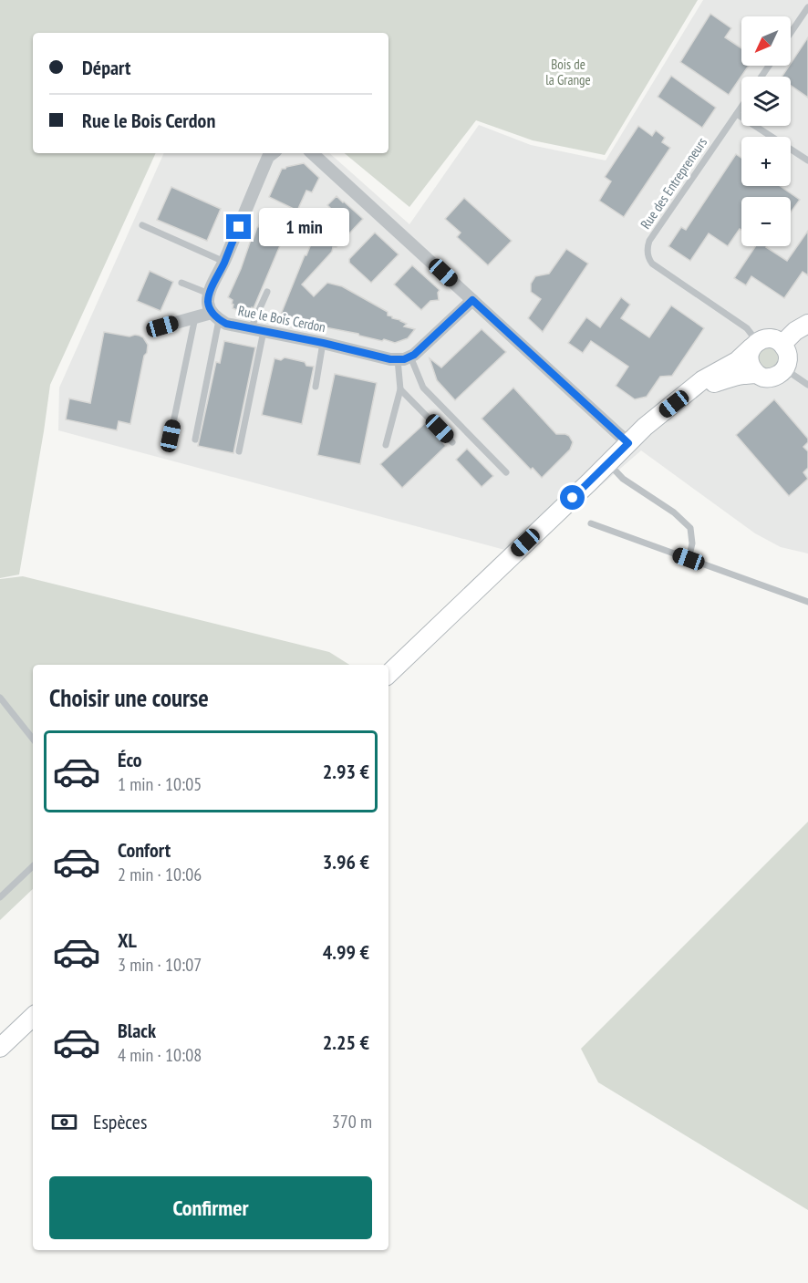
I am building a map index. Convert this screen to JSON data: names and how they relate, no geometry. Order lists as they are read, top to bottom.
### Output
{
  "streets": {
    "street": ["Rue le Bois Cerdon"],
    "lane": ["Rue des Entrepreneurs"]
  },
  "parks": ["Bois de la Grange"],
  "north": "bottom left",
  "page": {
    "map_buttons": ["+", "−"],
    "banner": ["Départ", "Rue le Bois Cerdon"],
    "bubble": "1 min",
    "heading": "Choisir une course",
    "list": [
      {
        "name": "Éco",
        "note": "1 min · 10:05",
        "value": "2.93 €"
      },
      {
        "name": "Confort",
        "note": "2 min · 10:06",
        "value": "3.96 €"
      },
      {
        "name": "XL",
        "note": "3 min · 10:07",
        "value": "4.99 €"
      },
      {
        "name": "Black",
        "note": "4 min · 10:08",
        "value": "2.25 €"
      }
    ],
    "pay": ["Espèces", "370 m"],
    "buttons": "Confirmer"
  }
}
